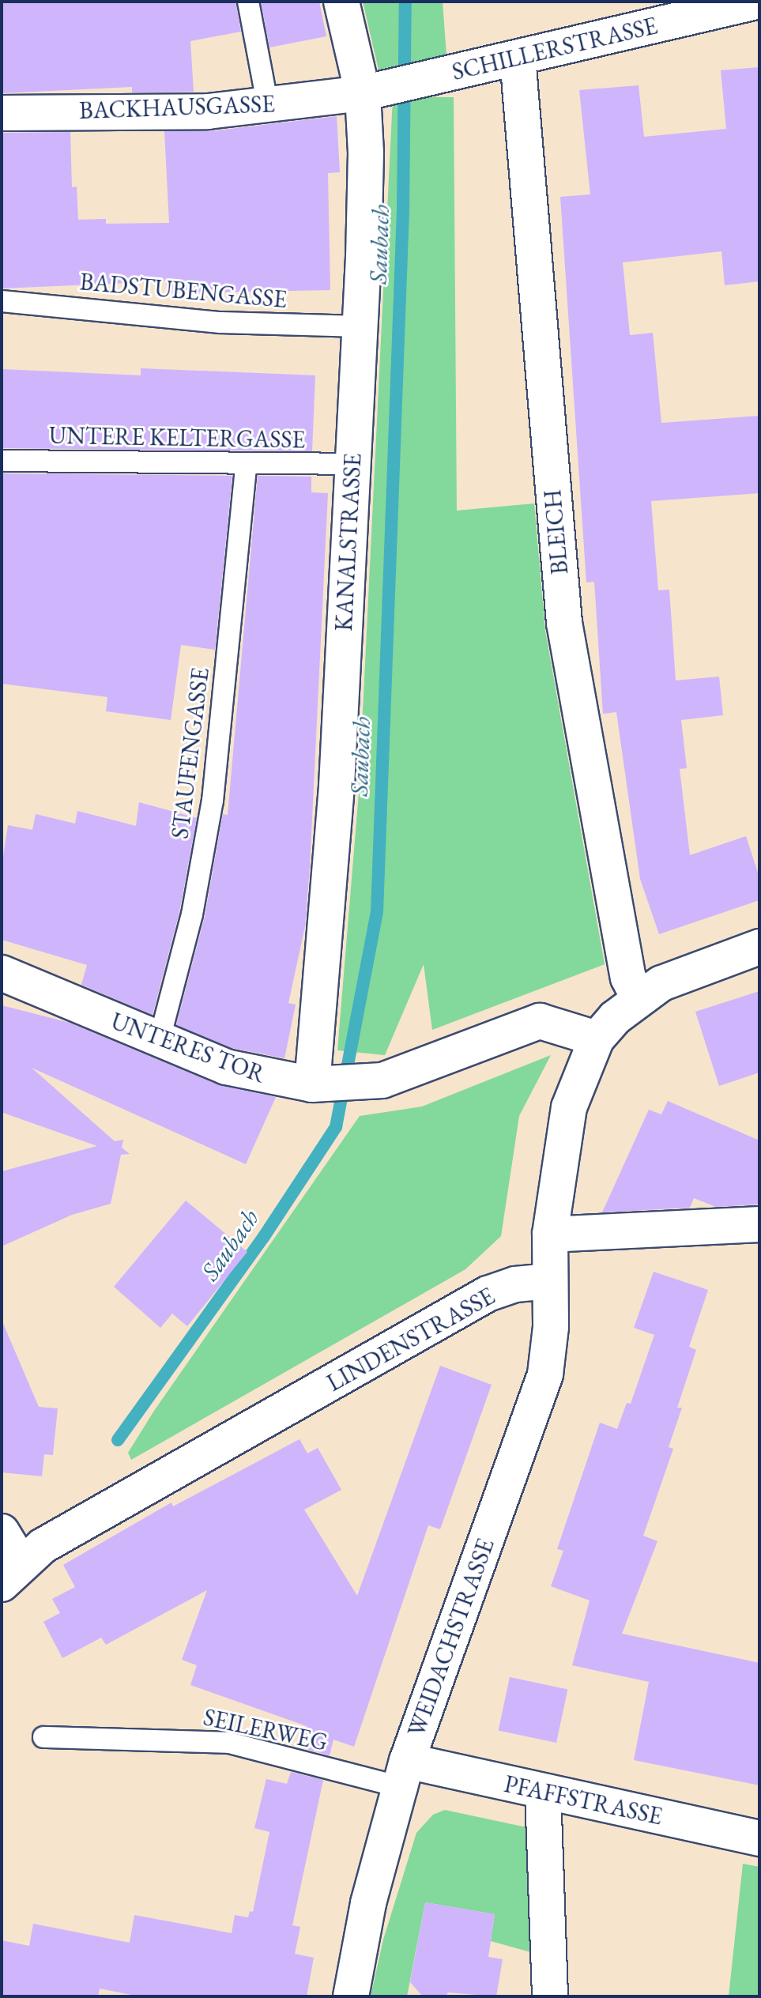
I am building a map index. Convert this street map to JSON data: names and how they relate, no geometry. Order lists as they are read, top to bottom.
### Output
{
  "streets": {
    "street": [
      "SCHILLERSTRASSE",
      "BACKHAUSGASSE",
      "BLEICH",
      "KANALSTRASSE",
      "UNTERES TOR",
      "LINDENSTRASSE",
      "WEIDACHSTRASSE",
      "PFAFFSTRASSE"
    ],
    "lane": [
      "BADSTUBENGASSE",
      "UNTERE KELTERGASSE",
      "STAUFENGASSE",
      "SEILERWEG"
    ]
  },
  "crossings": [
    ["SCHILLERSTRASSE", "BACKHAUSGASSE"],
    ["SCHILLERSTRASSE", "BLEICH"],
    ["SCHILLERSTRASSE", "KANALSTRASSE"],
    ["BACKHAUSGASSE", "KANALSTRASSE"],
    ["BADSTUBENGASSE", "KANALSTRASSE"],
    ["UNTERE KELTERGASSE", "KANALSTRASSE"],
    ["UNTERE KELTERGASSE", "STAUFENGASSE"],
    ["KANALSTRASSE", "UNTERES TOR"],
    ["STAUFENGASSE", "UNTERES TOR"],
    ["LINDENSTRASSE", "WEIDACHSTRASSE"],
    ["WEIDACHSTRASSE", "SEILERWEG"],
    ["WEIDACHSTRASSE", "PFAFFSTRASSE"],
    ["SEILERWEG", "PFAFFSTRASSE"]
  ],
  "water": ["Saubach"]
}
